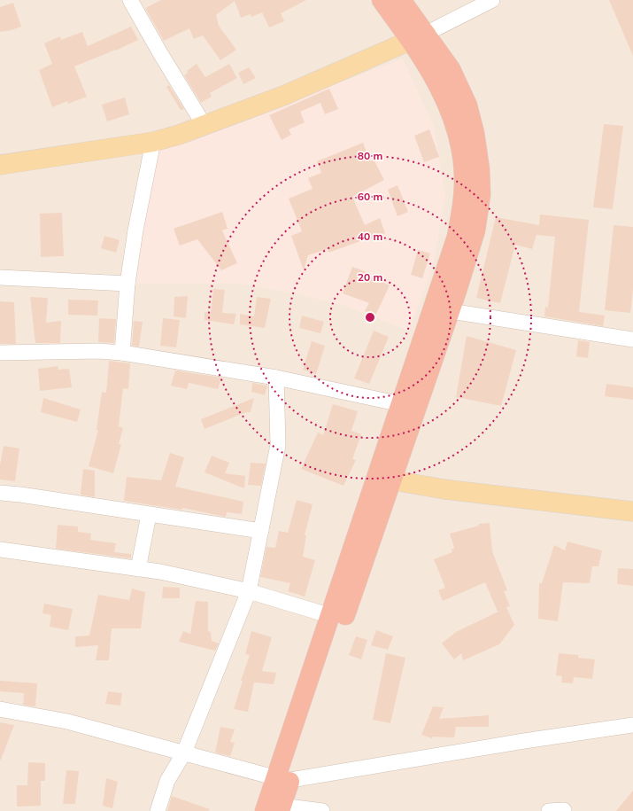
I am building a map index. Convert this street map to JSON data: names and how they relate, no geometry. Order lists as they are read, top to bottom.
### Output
{
  "rings": [
    "80 m",
    "60 m",
    "40 m",
    "20 m"
  ]
}
